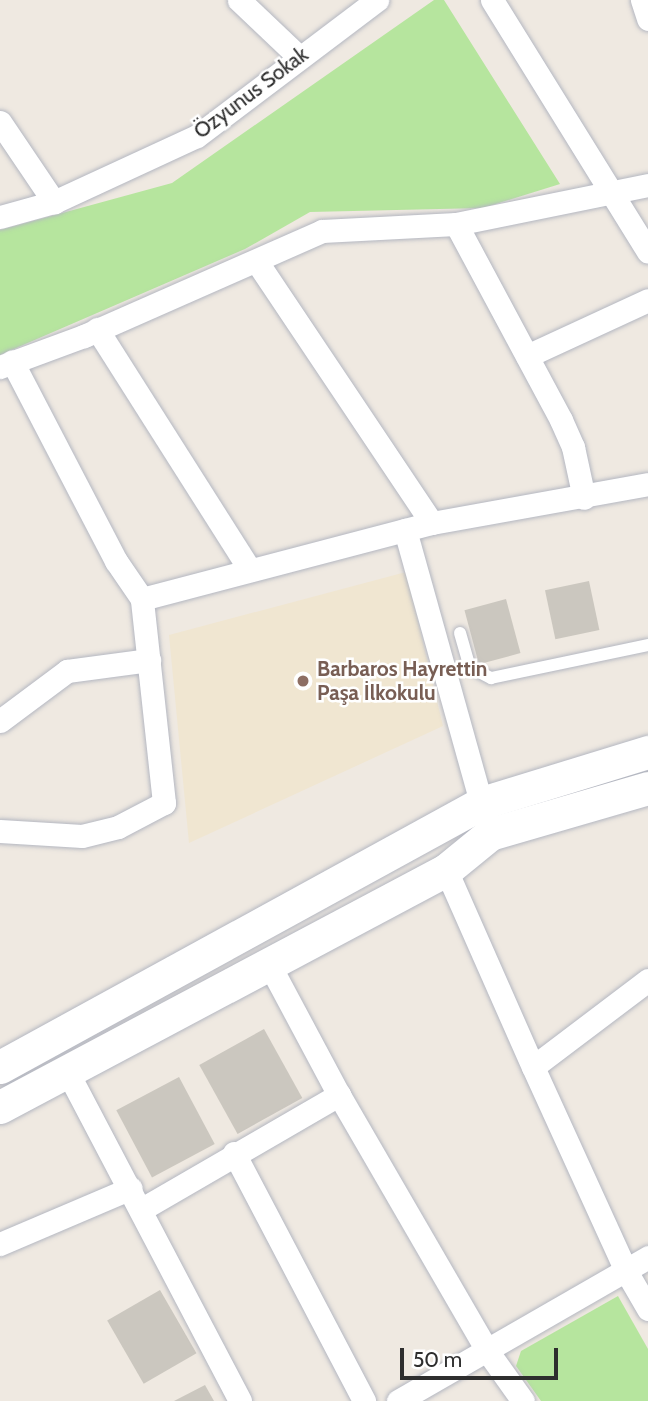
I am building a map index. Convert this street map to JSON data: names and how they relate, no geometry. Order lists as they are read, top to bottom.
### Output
{
  "streets": {
    "street": ["Özyunus Sokak"]
  },
  "places": ["Barbaros Hayrettin Paşa İlkokulu"],
  "scale_bar": "50 m"
}
